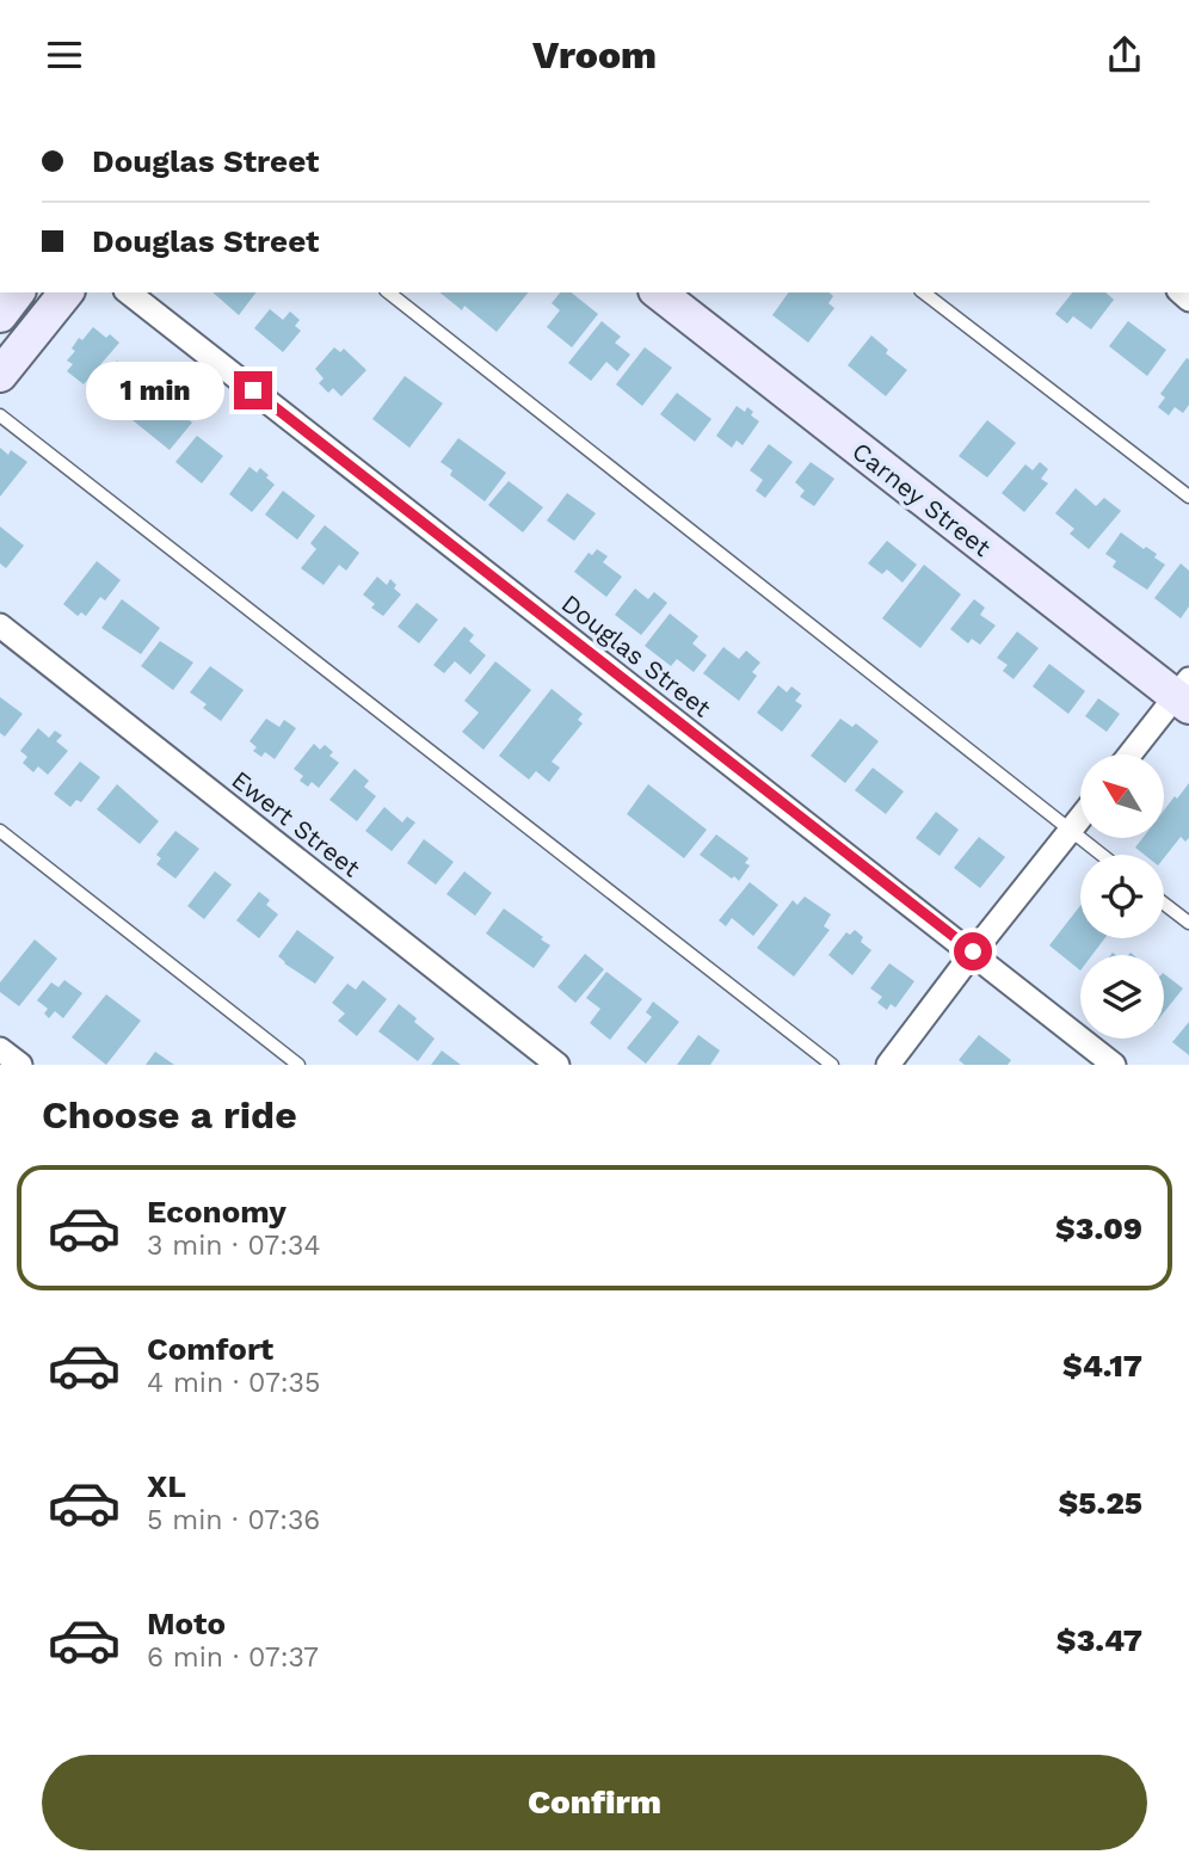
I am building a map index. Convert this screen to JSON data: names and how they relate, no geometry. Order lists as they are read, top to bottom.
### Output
{
  "streets": {
    "street": ["Carney Street", "Douglas Street", "Ewert Street"]
  },
  "north": "top left",
  "page": {
    "header": "Vroom",
    "banner": ["Douglas Street", "Douglas Street"],
    "bubble": "1 min",
    "heading": "Choose a ride",
    "list": [
      {
        "name": "Economy",
        "note": "3 min · 07:34",
        "value": "$3.09"
      },
      {
        "name": "Comfort",
        "note": "4 min · 07:35",
        "value": "$4.17"
      },
      {
        "name": "XL",
        "note": "5 min · 07:36",
        "value": "$5.25"
      },
      {
        "name": "Moto",
        "note": "6 min · 07:37",
        "value": "$3.47"
      }
    ],
    "buttons": "Confirm"
  }
}
